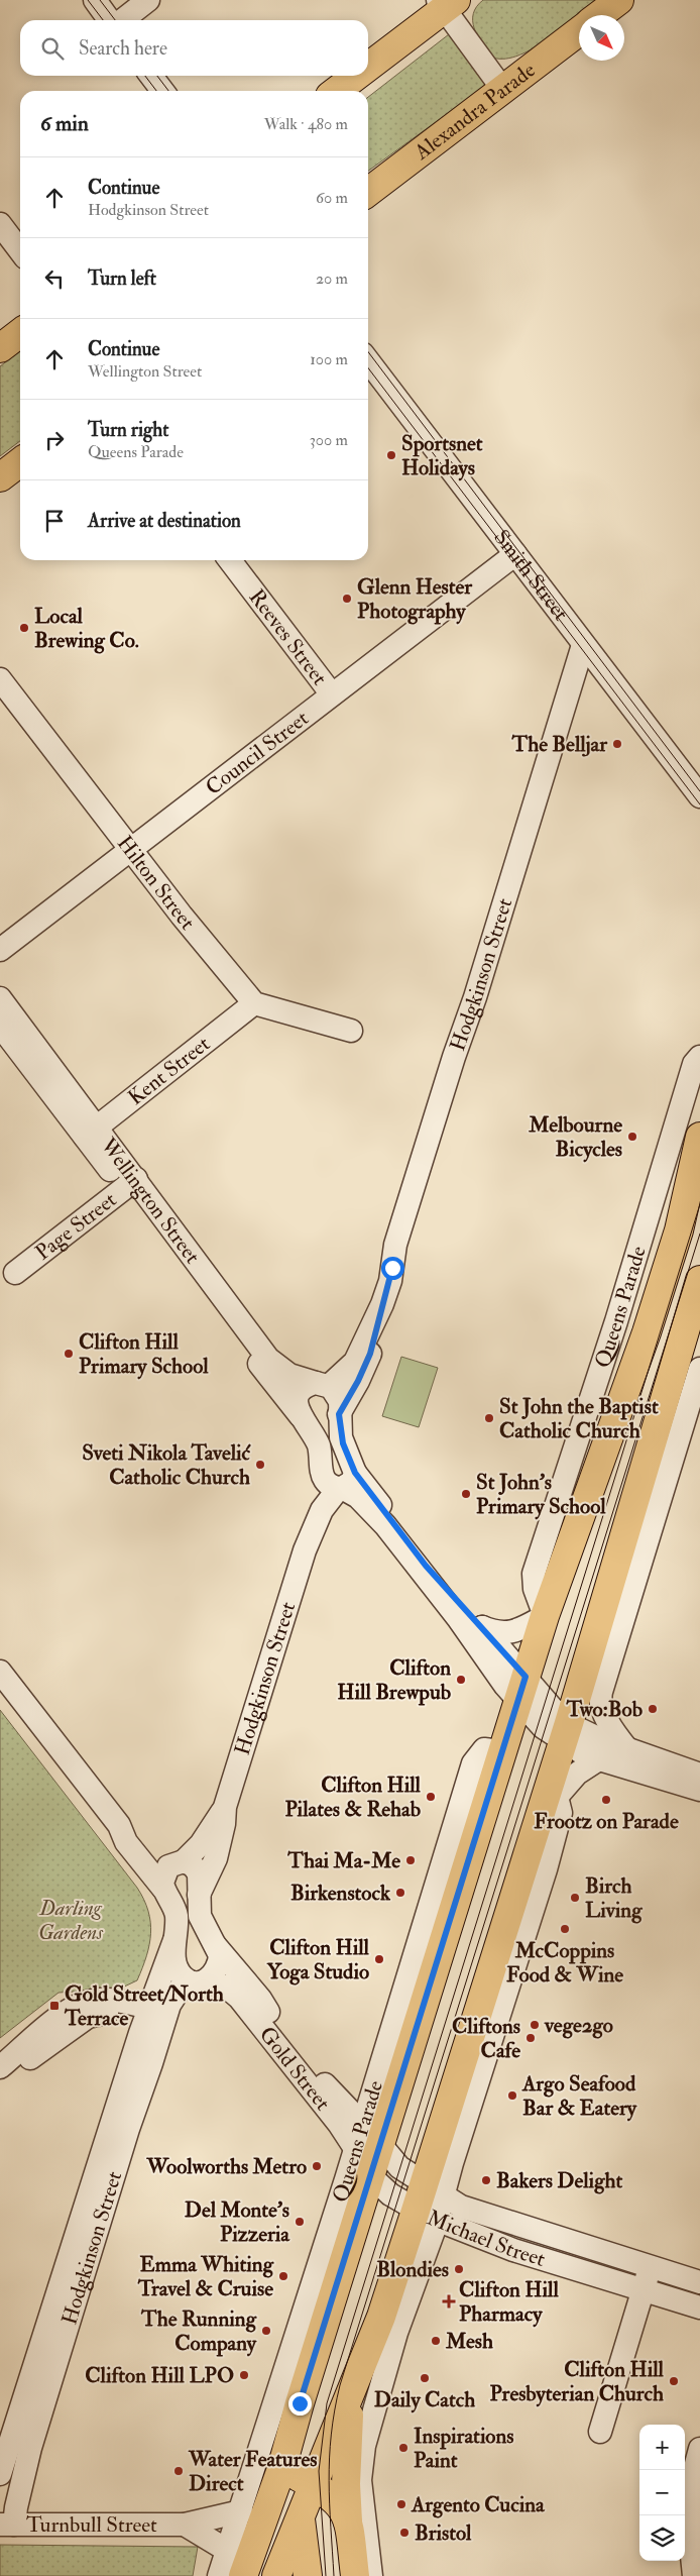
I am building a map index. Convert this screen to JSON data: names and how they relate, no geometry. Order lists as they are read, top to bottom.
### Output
{
  "streets": {
    "main road": ["Alexandra Parade", "Queens Parade"],
    "street": [
      "Smith Street",
      "Reeves Street",
      "Council Street",
      "Hilton Street",
      "Hodgkinson Street",
      "Kent Street",
      "Wellington Street",
      "Page Street",
      "Gold Street",
      "Michael Street",
      "Turnbull Street"
    ]
  },
  "crossings": [
    ["Smith Street", "Council Street"],
    ["Smith Street", "Hodgkinson Street"],
    ["Reeves Street", "Council Street"],
    ["Council Street", "Hilton Street"],
    ["Hilton Street", "Kent Street"],
    ["Hodgkinson Street", "Wellington Street"],
    ["Hodgkinson Street", "Gold Street"],
    ["Hodgkinson Street", "Turnbull Street"],
    ["Kent Street", "Wellington Street"],
    ["Wellington Street", "Page Street"],
    ["Queens Parade", "Gold Street"],
    ["Queens Parade", "Michael Street"],
    ["Queens Parade", "Turnbull Street"],
    ["Gold Street", "Michael Street"]
  ],
  "parks": ["Darling Gardens"],
  "places": {
    "other": [
      "Sportsnet Holidays",
      "Glenn Hester Photography",
      "Local Brewing Co.",
      "The Belljar",
      "Melbourne Bicycles",
      "Clifton Hill Primary School",
      "St John the Baptist Catholic Church",
      "Sveti Nikola Tavelić Catholic Church",
      "St John's Primary School",
      "Clifton Hill Brewpub",
      "Two:Bob",
      "Clifton Hill Pilates & Rehab",
      "Frootz on Parade",
      "Thai Ma-Me",
      "Birkenstock",
      "Birch Living",
      "McCoppins Food & Wine",
      "Clifton Hill Yoga Studio",
      "vege2go",
      "Cliftons Cafe",
      "Argo Seafood Bar & Eatery",
      "Woolworths Metro",
      "Bakers Delight",
      "Del Monte's Pizzeria",
      "Blondies",
      "Emma Whiting Travel & Cruise",
      "The Running Company",
      "Mesh",
      "Clifton Hill LPO",
      "Daily Catch",
      "Clifton Hill Presbyterian Church",
      "Inspirations Paint",
      "Water Features Direct",
      "Argento Cucina",
      "Bristol"
    ],
    "transit": ["Gold Street/North Terrace"],
    "health": ["Clifton Hill Pharmacy"]
  },
  "north": "bottom right",
  "page": {
    "search": "Search here",
    "heading": ["6 min", "Walk · 480 m"],
    "list": [
      ["Continue", "Hodgkinson Street", "60 m"],
      ["Turn left", "20 m"],
      ["Continue", "Wellington Street", "100 m"],
      ["Turn right", "Queens Parade", "300 m"],
      "Arrive at destination"
    ],
    "map_buttons": ["+", "−"]
  }
}
